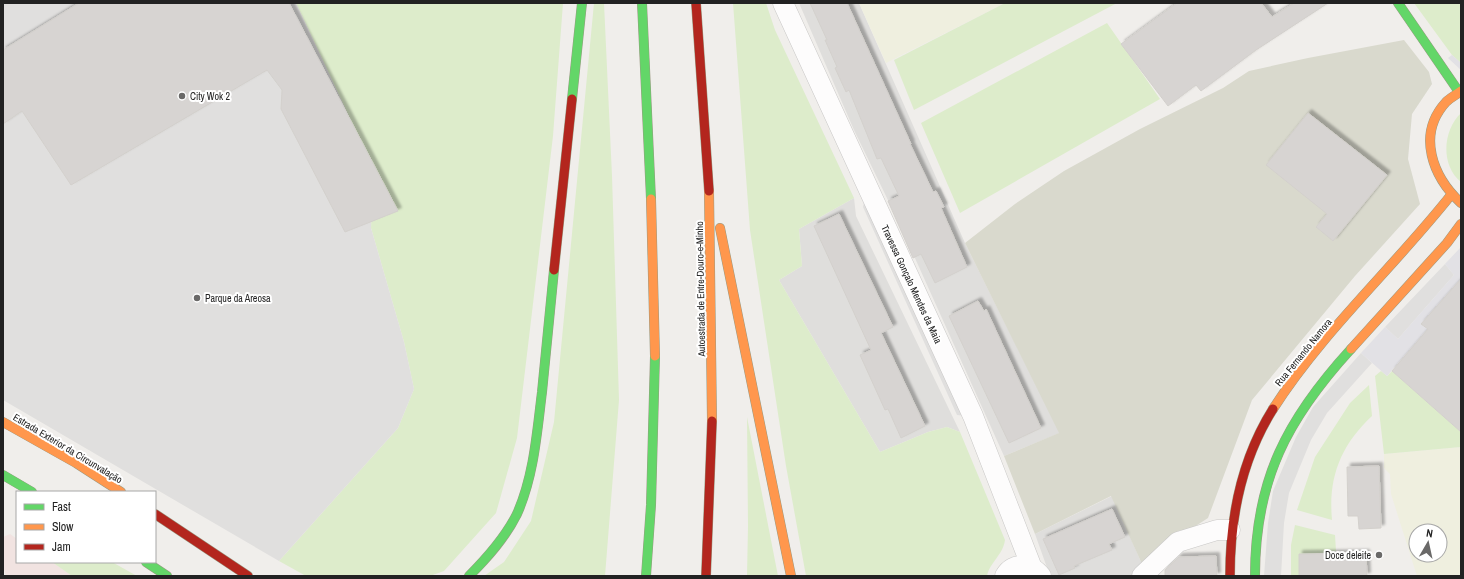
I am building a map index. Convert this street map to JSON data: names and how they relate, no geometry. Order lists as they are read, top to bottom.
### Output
{
  "streets": {
    "main road": ["Autoestrada de Entre-Douro-e-Minho", "Rua Fernando Namora", "Estrada Exterior da Circunvalação"],
    "street": ["Travessa Gonçalo Mendes da Maia"]
  },
  "places": ["City Wok 2", "Parque da Areosa", "Doce deleite"],
  "legend": ["Fast", "Slow", "Jam"],
  "north": "top"
}
